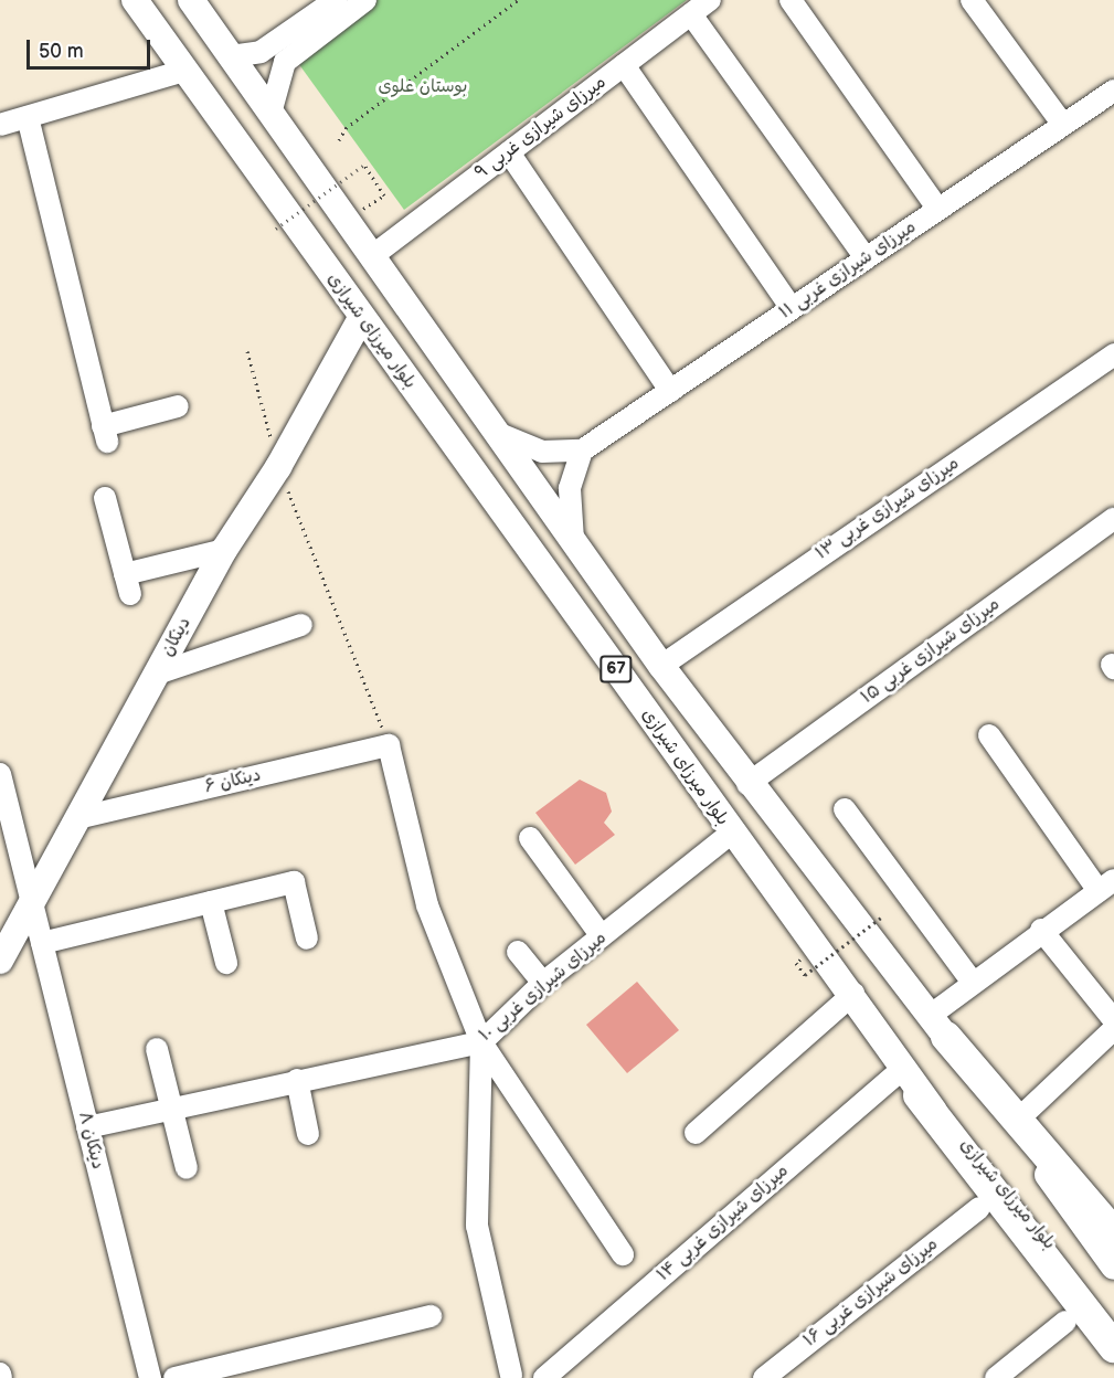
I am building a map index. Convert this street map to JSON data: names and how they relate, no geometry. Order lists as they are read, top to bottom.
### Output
{
  "streets": {
    "main road": ["بلوار میرزای شیرازی", "دینکان", "67"],
    "street": [
      "میرزای شیرازی غربی ۹",
      "میرزای شیرازی غربی ۱۱",
      "۱۳ میرزای شیرازی غربی",
      "۱۵ میرزای شیرازی غربی",
      "دینکان ۶",
      "۱۰ میرزای شیرازی غربی",
      "۸ دینکان",
      "۱۴ میرزای شیرازی غربی",
      "۱۶ میرزای شیرازی غربی"
    ]
  },
  "crossings": [
    ["میرزای شیرازی غربی ۹", "67"],
    ["بلوار میرزای شیرازی", "دینکان"],
    ["بلوار میرزای شیرازی", "۱۰ میرزای شیرازی غربی"],
    ["بلوار میرزای شیرازی", "۱۴ میرزای شیرازی غربی"],
    ["۱۳ میرزای شیرازی غربی", "67"],
    ["دینکان", "دینکان ۶"],
    ["دینکان", "۸ دینکان"],
    ["۱۵ میرزای شیرازی غربی", "67"],
    ["۱۰ میرزای شیرازی غربی", "۸ دینکان"]
  ],
  "parks": ["بوستان علوی"],
  "scale_bar": "50 m"
}
